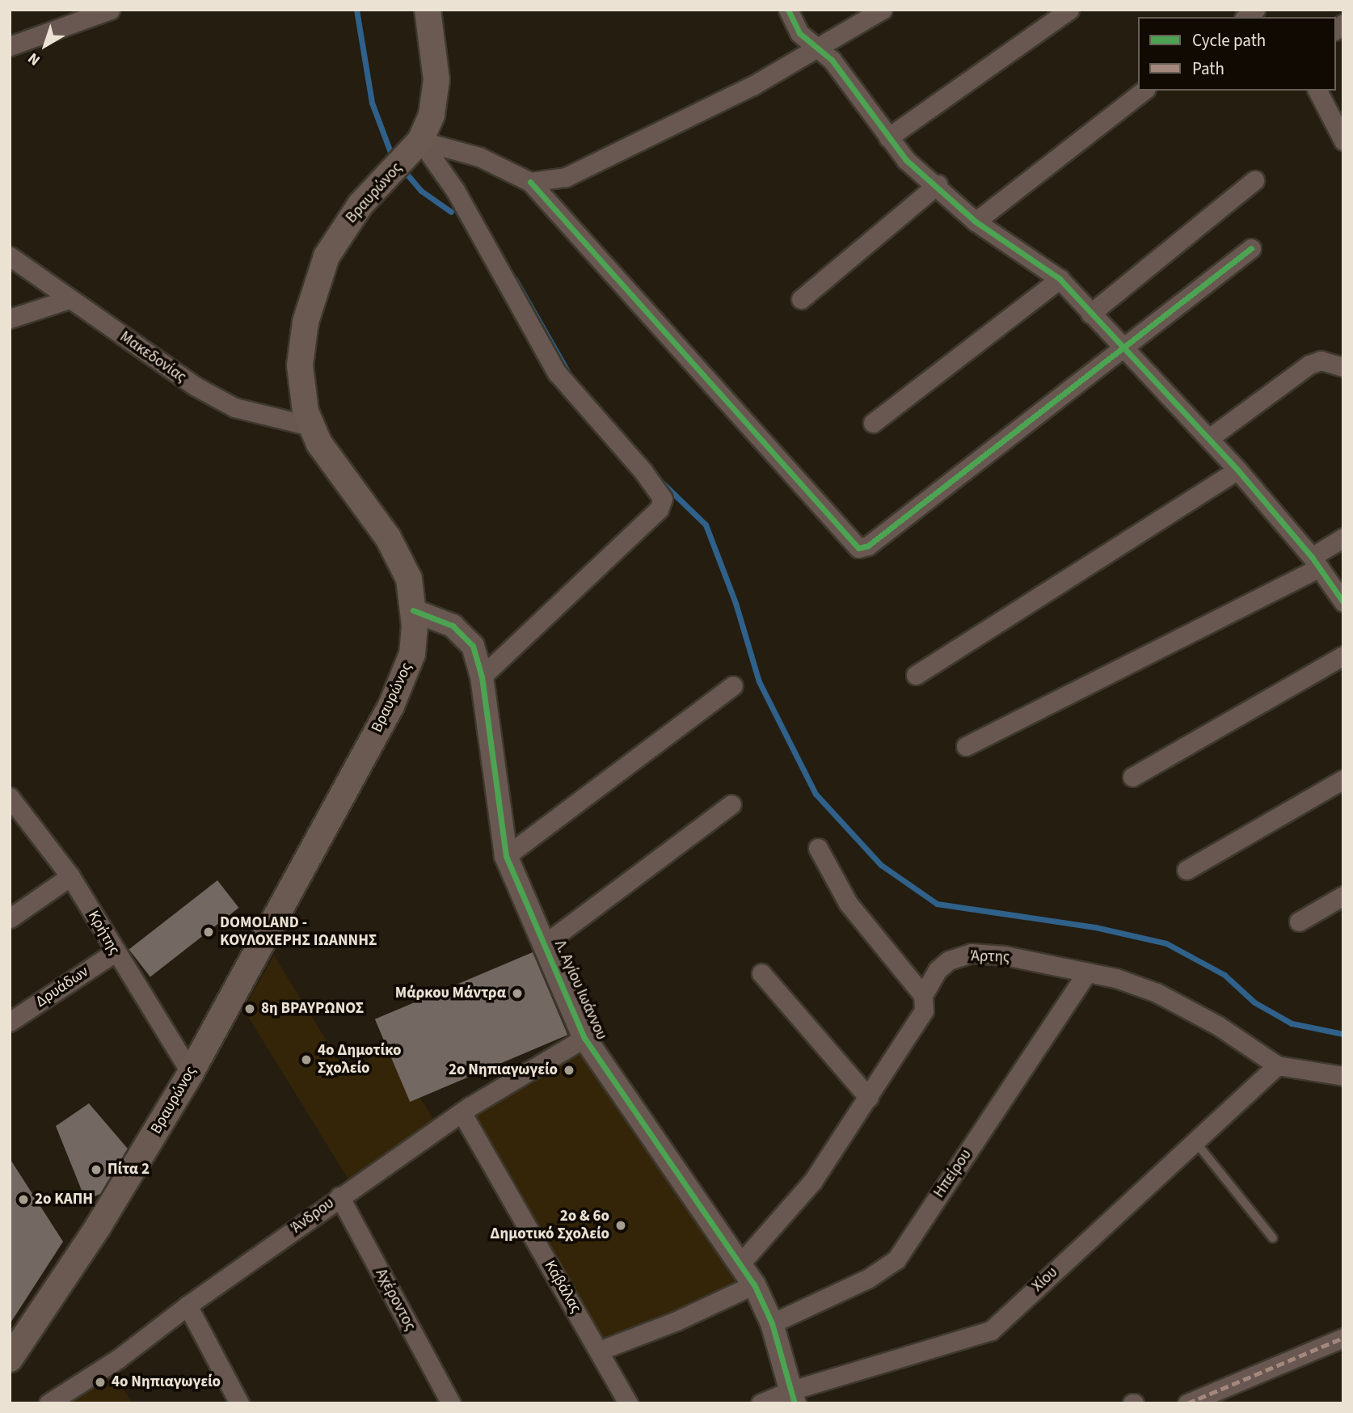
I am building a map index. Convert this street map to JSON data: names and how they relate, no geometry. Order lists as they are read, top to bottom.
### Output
{
  "streets": {
    "main road": ["Βραυρώνος"],
    "street": [
      "Μακεδονίας",
      "Κρήτης",
      "Άρτης",
      "Δρυάδων",
      "Λ. Αγίου Ιωάννου",
      "Ηπείρου",
      "Άνδρου",
      "Χίου",
      "Καβάλας",
      "Αχέροντος"
    ]
  },
  "crossings": [
    ["Βραυρώνος", "Μακεδονίας"],
    ["Βραυρώνος", "Κρήτης"],
    ["Βραυρώνος", "Λ. Αγίου Ιωάννου"],
    ["Κρήτης", "Δρυάδων"],
    ["Άρτης", "Λ. Αγίου Ιωάννου"],
    ["Άρτης", "Ηπείρου"],
    ["Άρτης", "Χίου"],
    ["Λ. Αγίου Ιωάννου", "Ηπείρου"],
    ["Λ. Αγίου Ιωάννου", "Άνδρου"],
    ["Λ. Αγίου Ιωάννου", "Χίου"],
    ["Άνδρου", "Καβάλας"],
    ["Άνδρου", "Αχέροντος"]
  ],
  "places": [
    "DOMOLAND - ΚΟΥΛΟΧΕΡΗΣ ΙΩΑΝΝΗΣ",
    "Μάρκου Μάντρα",
    "8η ΒΡΑΥΡΩΝΟΣ",
    "4ο Δημοτίκο Σχολείο",
    "2ο Νηπιαγωγείο",
    "Πίτα 2",
    "2ο ΚΑΠΗ",
    "2ο & 6ο Δημοτικό Σχολείο",
    "4ο Νηπιαγωγείο"
  ],
  "legend": ["Cycle path", "Path"],
  "north": "bottom left"
}
